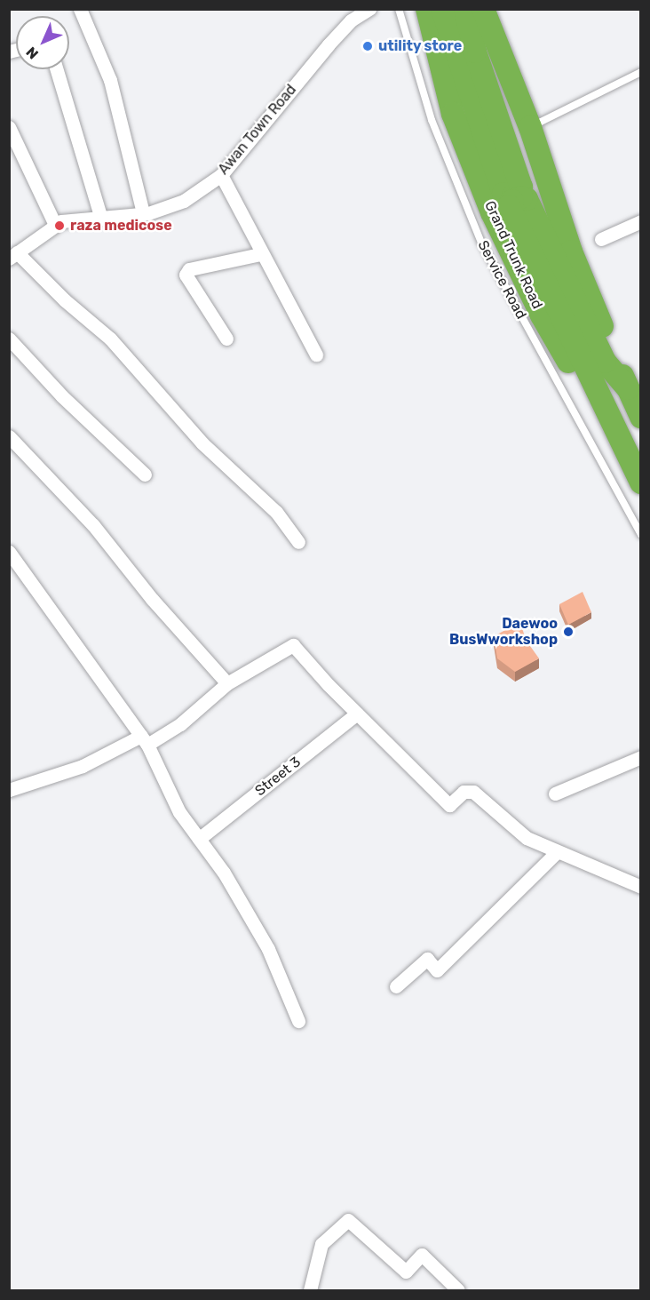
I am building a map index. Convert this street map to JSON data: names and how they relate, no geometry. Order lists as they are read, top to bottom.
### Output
{
  "streets": {
    "highway": ["Grand Trunk Road"],
    "street": ["Awan Town Road", "Street 3"],
    "lane": ["Service Road"]
  },
  "places": ["utility store", "raza medicose", "Daewoo BusWworkshop"],
  "north": "bottom left"
}
